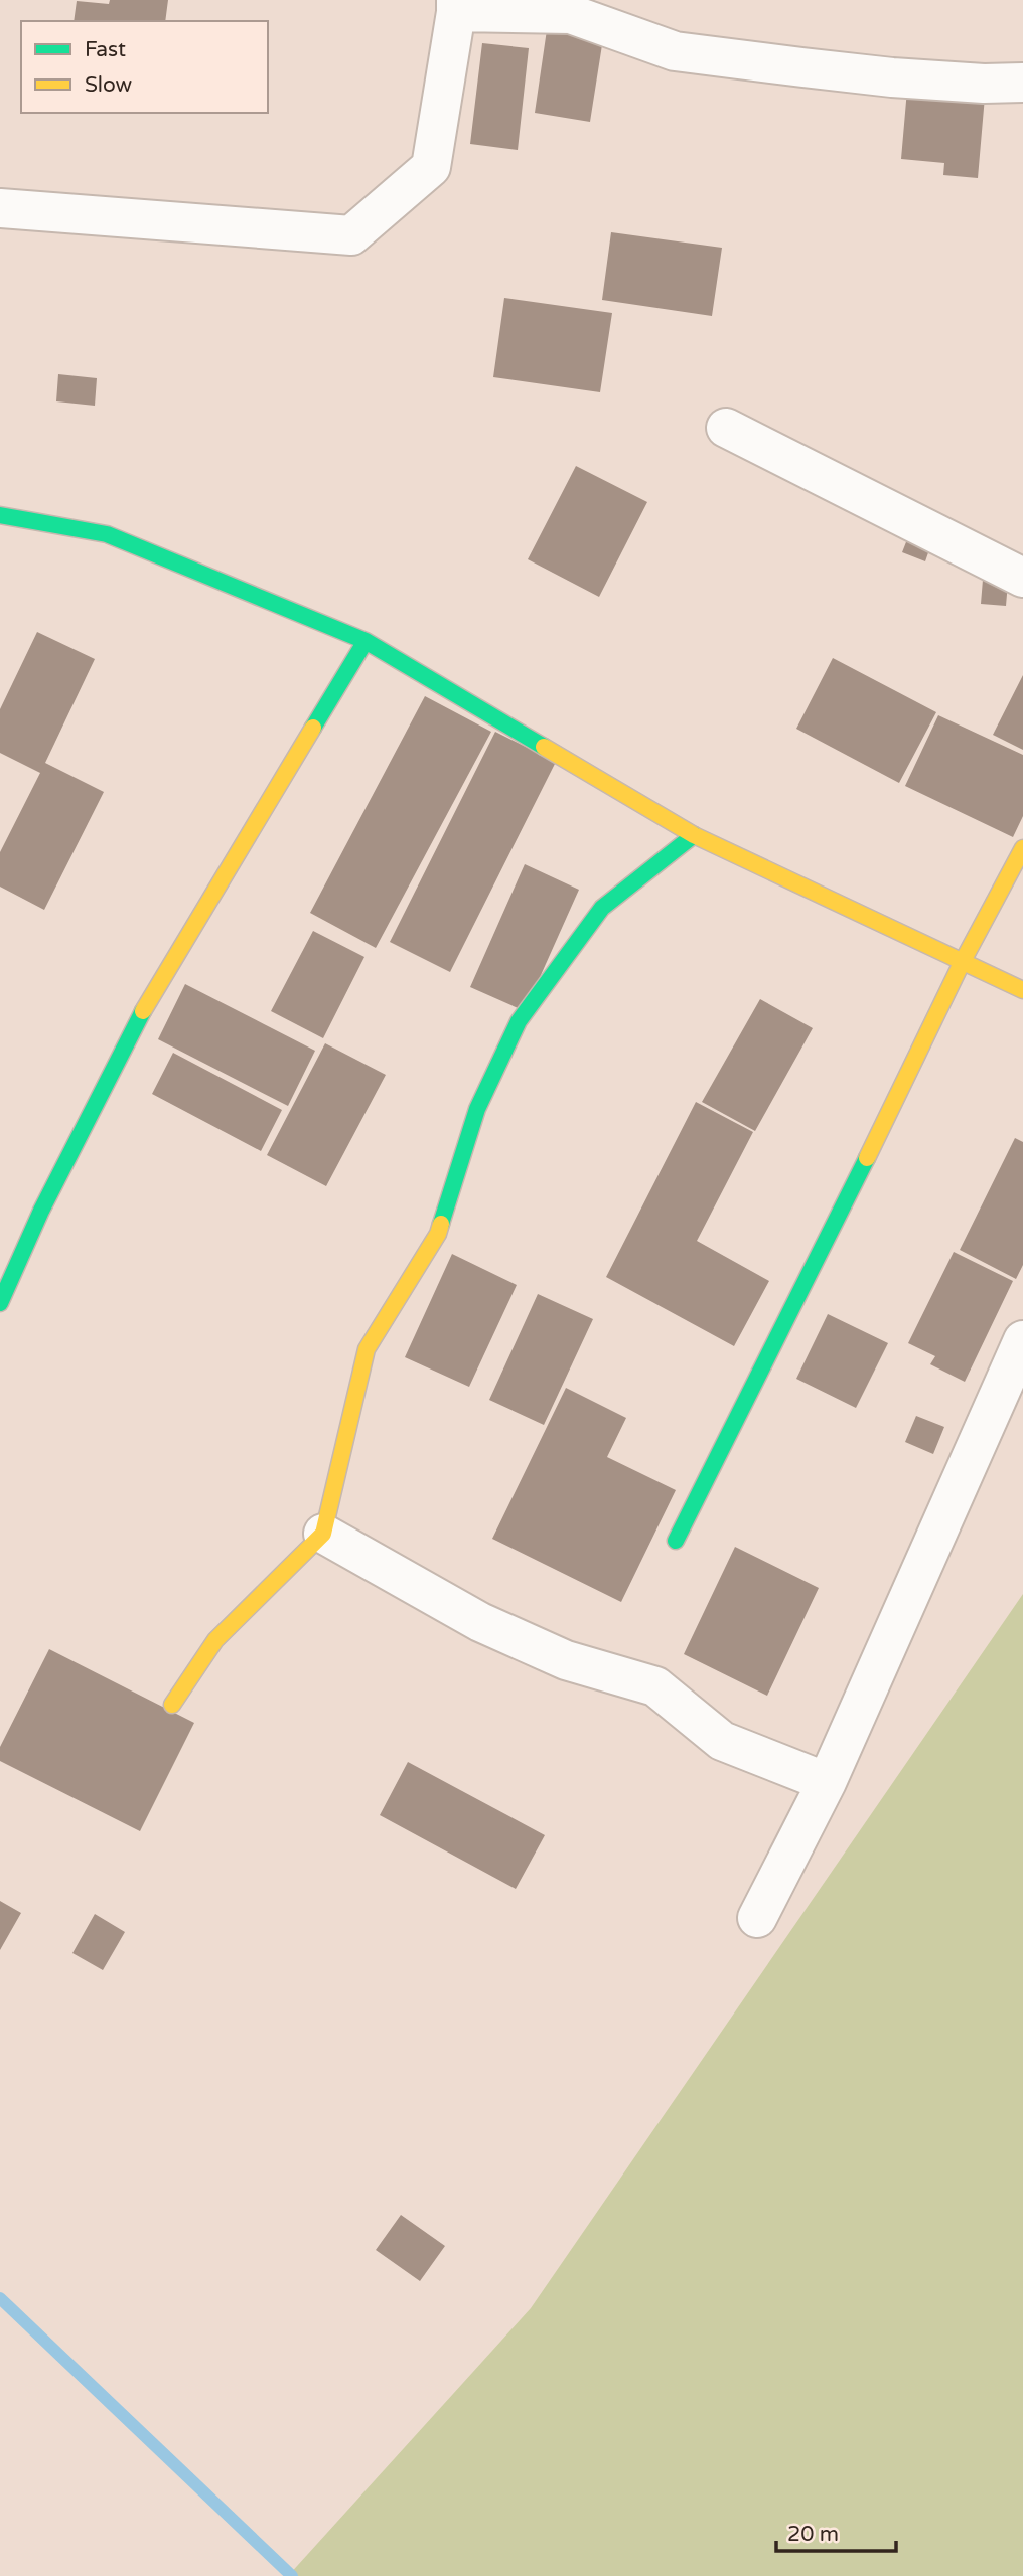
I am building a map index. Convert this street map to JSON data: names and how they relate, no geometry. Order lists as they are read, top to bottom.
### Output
{
  "legend": ["Fast", "Slow"],
  "scale_bar": "20 m"
}
